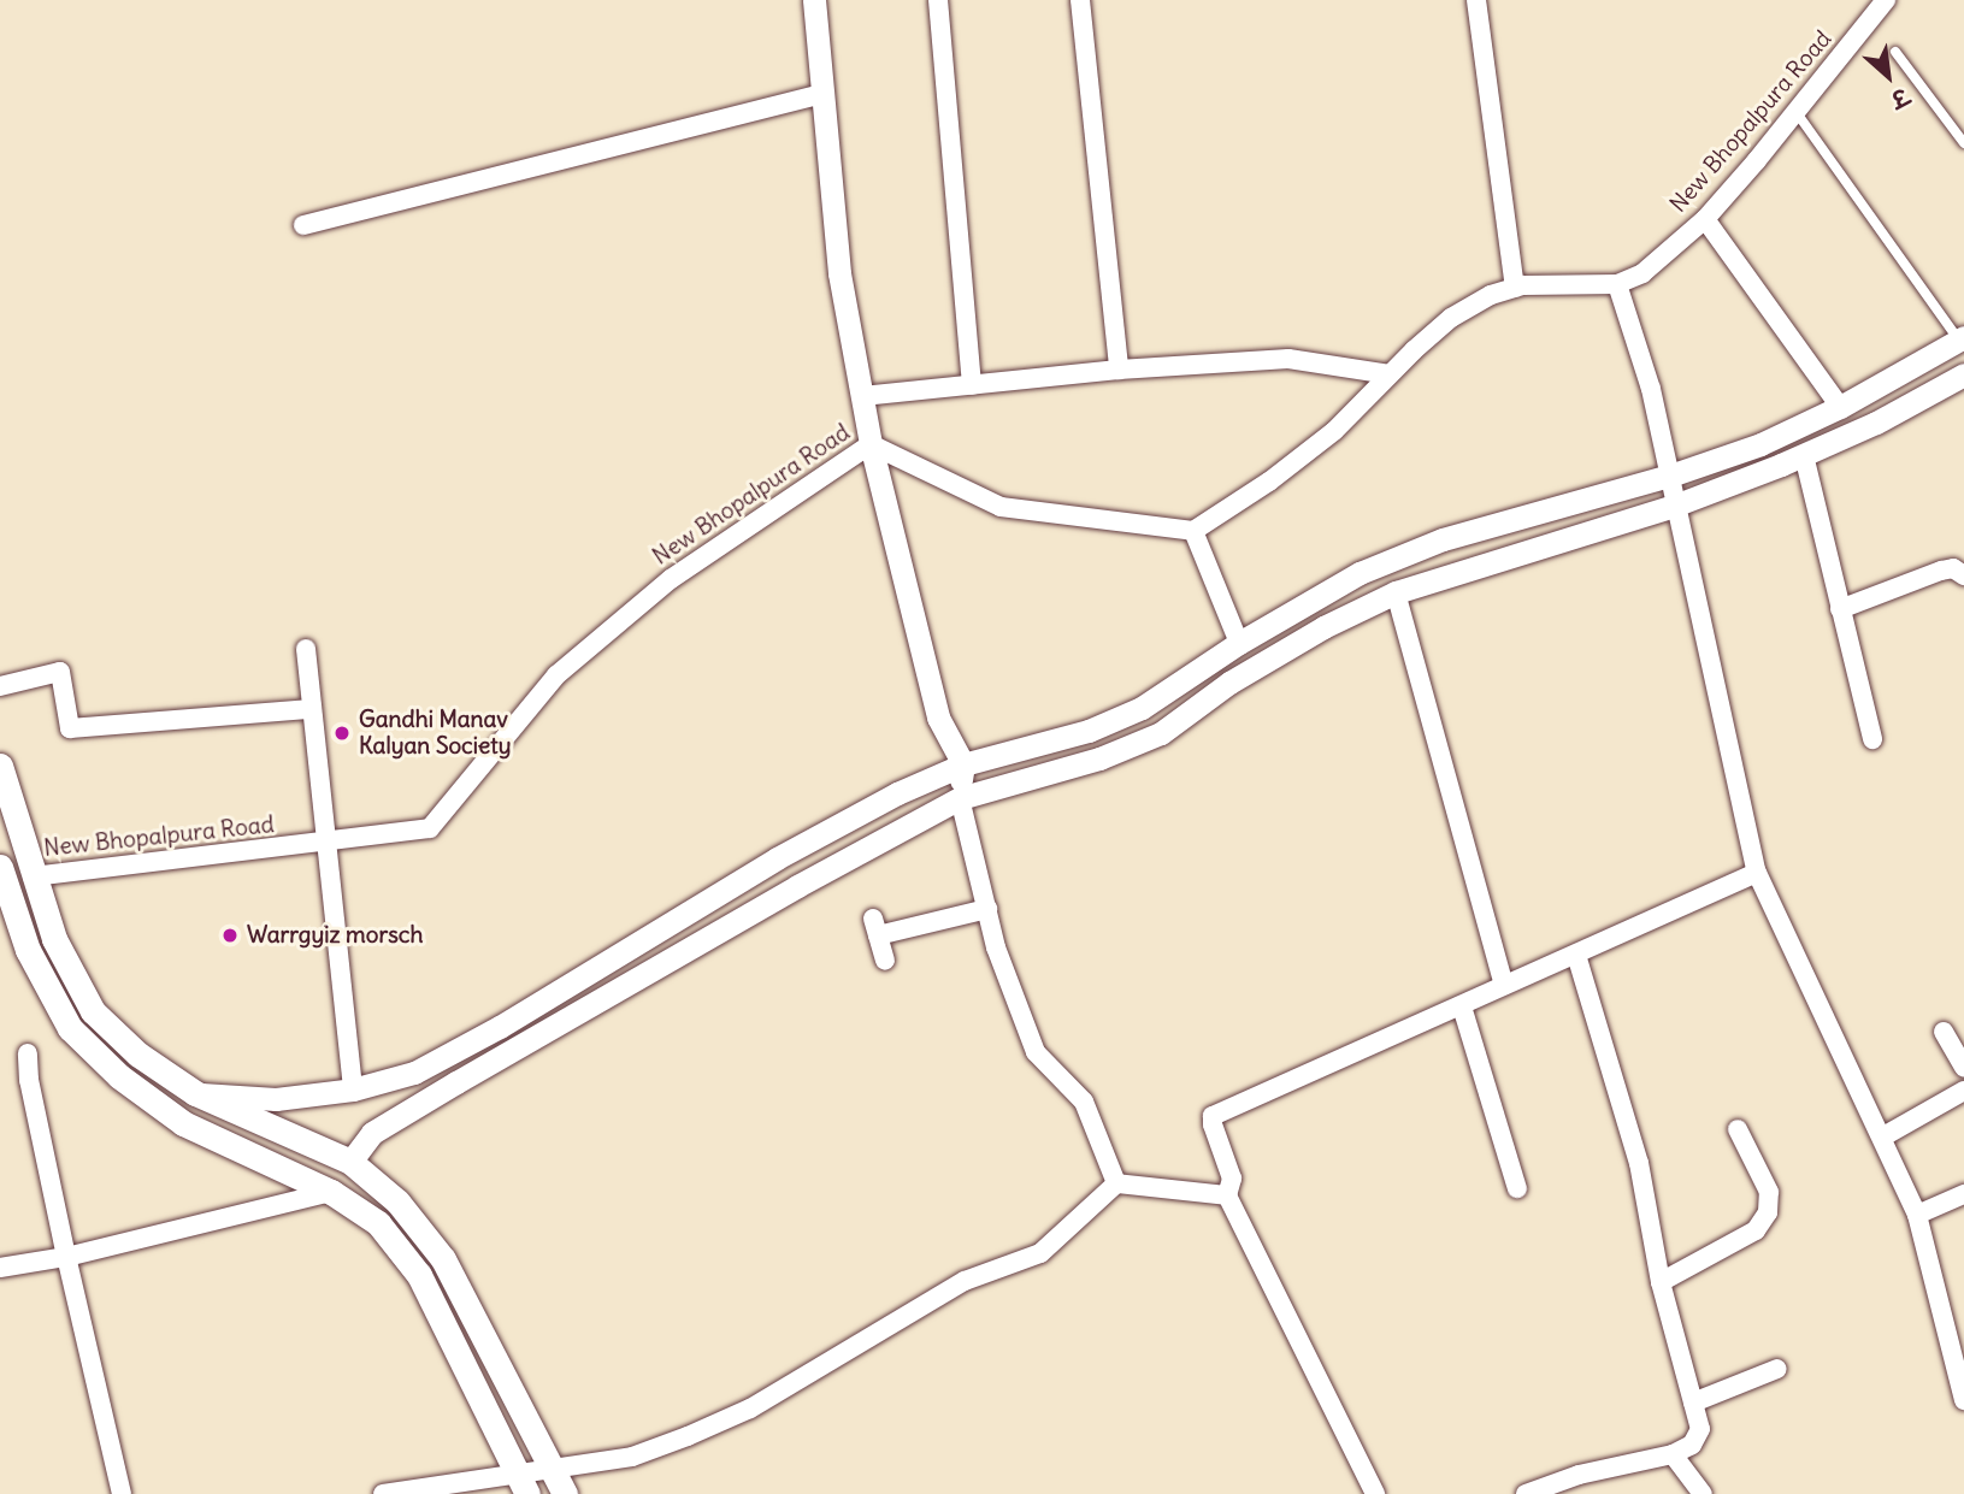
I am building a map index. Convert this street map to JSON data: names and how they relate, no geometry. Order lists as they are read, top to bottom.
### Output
{
  "streets": {
    "street": ["New Bhopalpura Road"]
  },
  "places": ["Gandhi Manav Kalyan Society", "Warrgyiz morsch"],
  "north": "bottom right"
}
